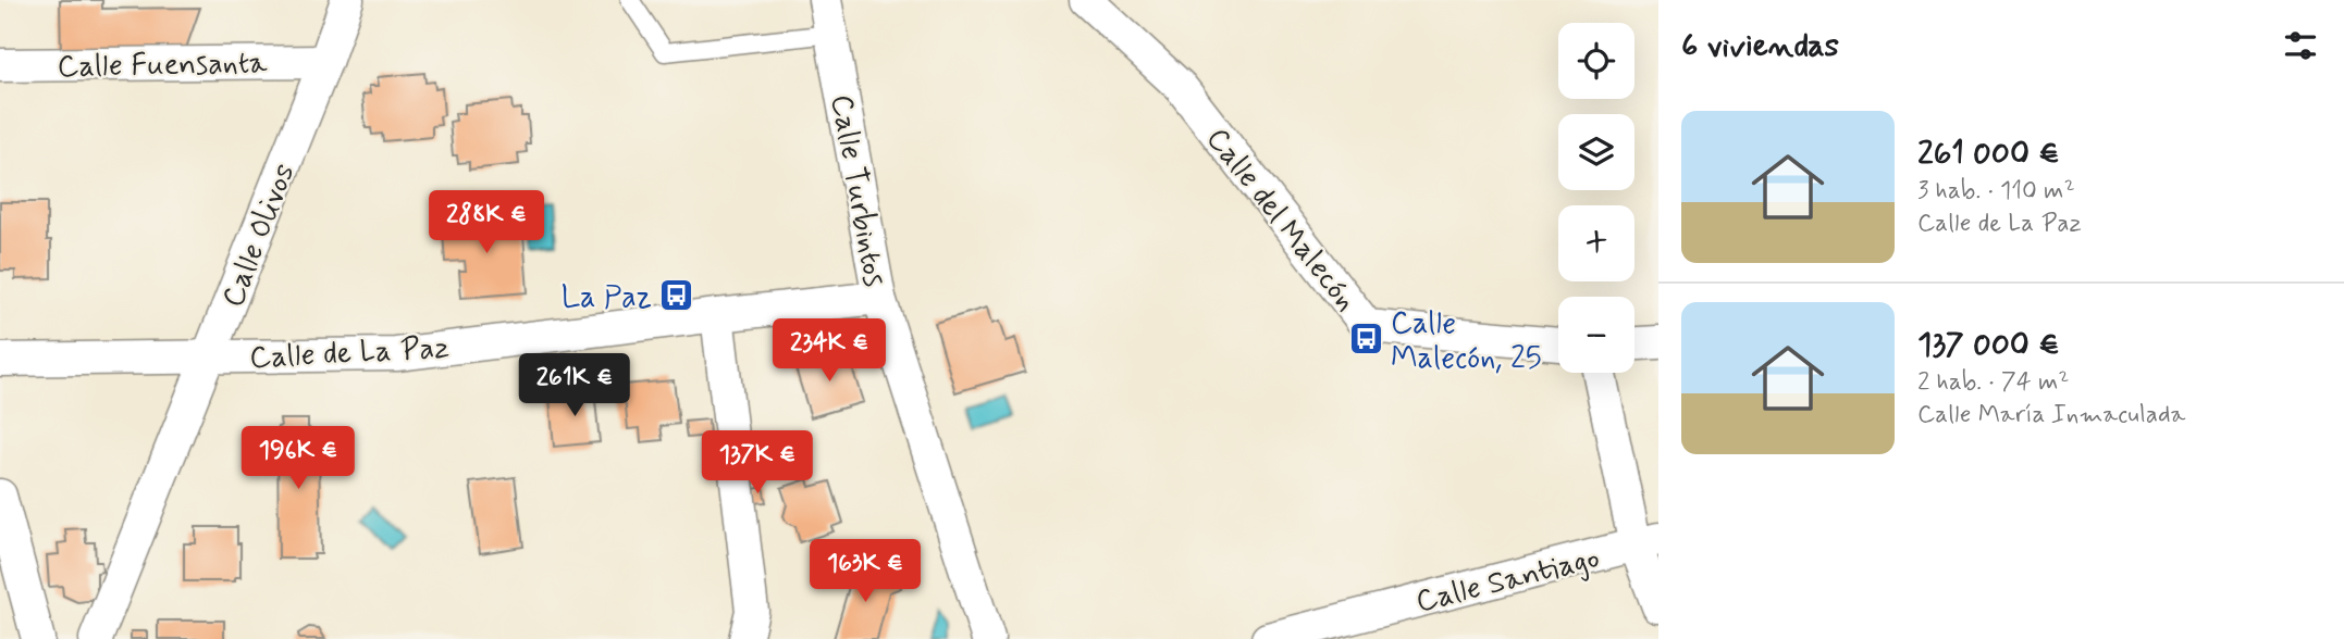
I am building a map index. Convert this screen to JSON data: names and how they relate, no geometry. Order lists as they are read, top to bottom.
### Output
{
  "streets": {
    "street": [
      "Calle Fuensanta",
      "Calle Turbintos",
      "Calle del Malecón",
      "Calle Olivos",
      "Calle de La Paz",
      "Calle Santiago"
    ]
  },
  "crossings": [
    ["Calle Fuensanta", "Calle Olivos"],
    ["Calle Turbintos", "Calle de La Paz"],
    ["Calle Olivos", "Calle de La Paz"]
  ],
  "places": {
    "bus stop": ["La Paz", "Calle Malecón, 25"]
  },
  "page": {
    "heading": "6 viviendas",
    "map_buttons": ["+", "−"],
    "list": [
      {
        "name": "261 000 €",
        "note": "3 hab. · 110 m² · Calle de La Paz"
      },
      {
        "name": "137 000 €",
        "note": "2 hab. · 74 m² · Calle María Inmaculada"
      }
    ],
    "price": [
      "288K €",
      "234K €",
      "261K €",
      "196K €",
      "137K €",
      "163K €"
    ]
  }
}
